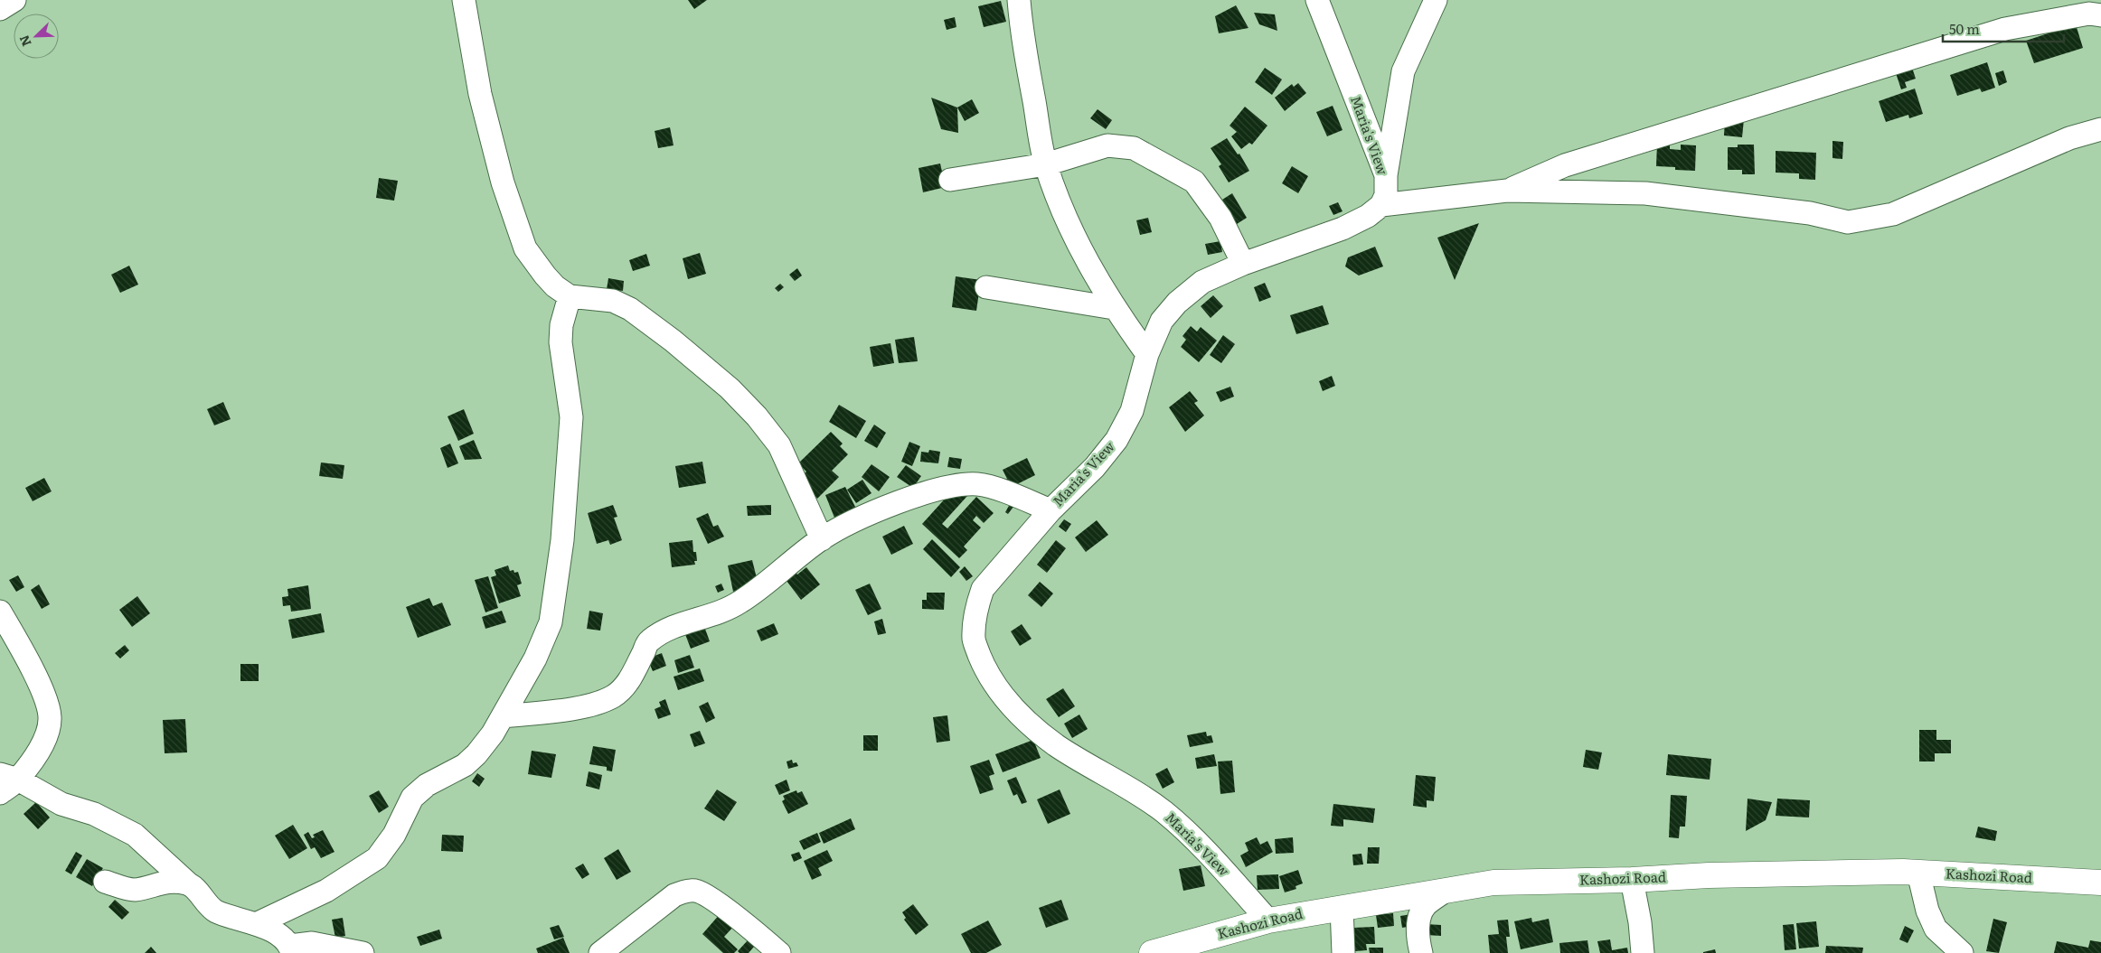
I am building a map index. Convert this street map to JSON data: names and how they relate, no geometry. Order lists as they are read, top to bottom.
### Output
{
  "streets": {
    "main road": ["Kashozi Road"],
    "street": ["Maria's View"]
  },
  "crossings": [
    ["Maria's View", "Kashozi Road"]
  ],
  "scale_bar": "50 m",
  "north": "bottom left"
}
